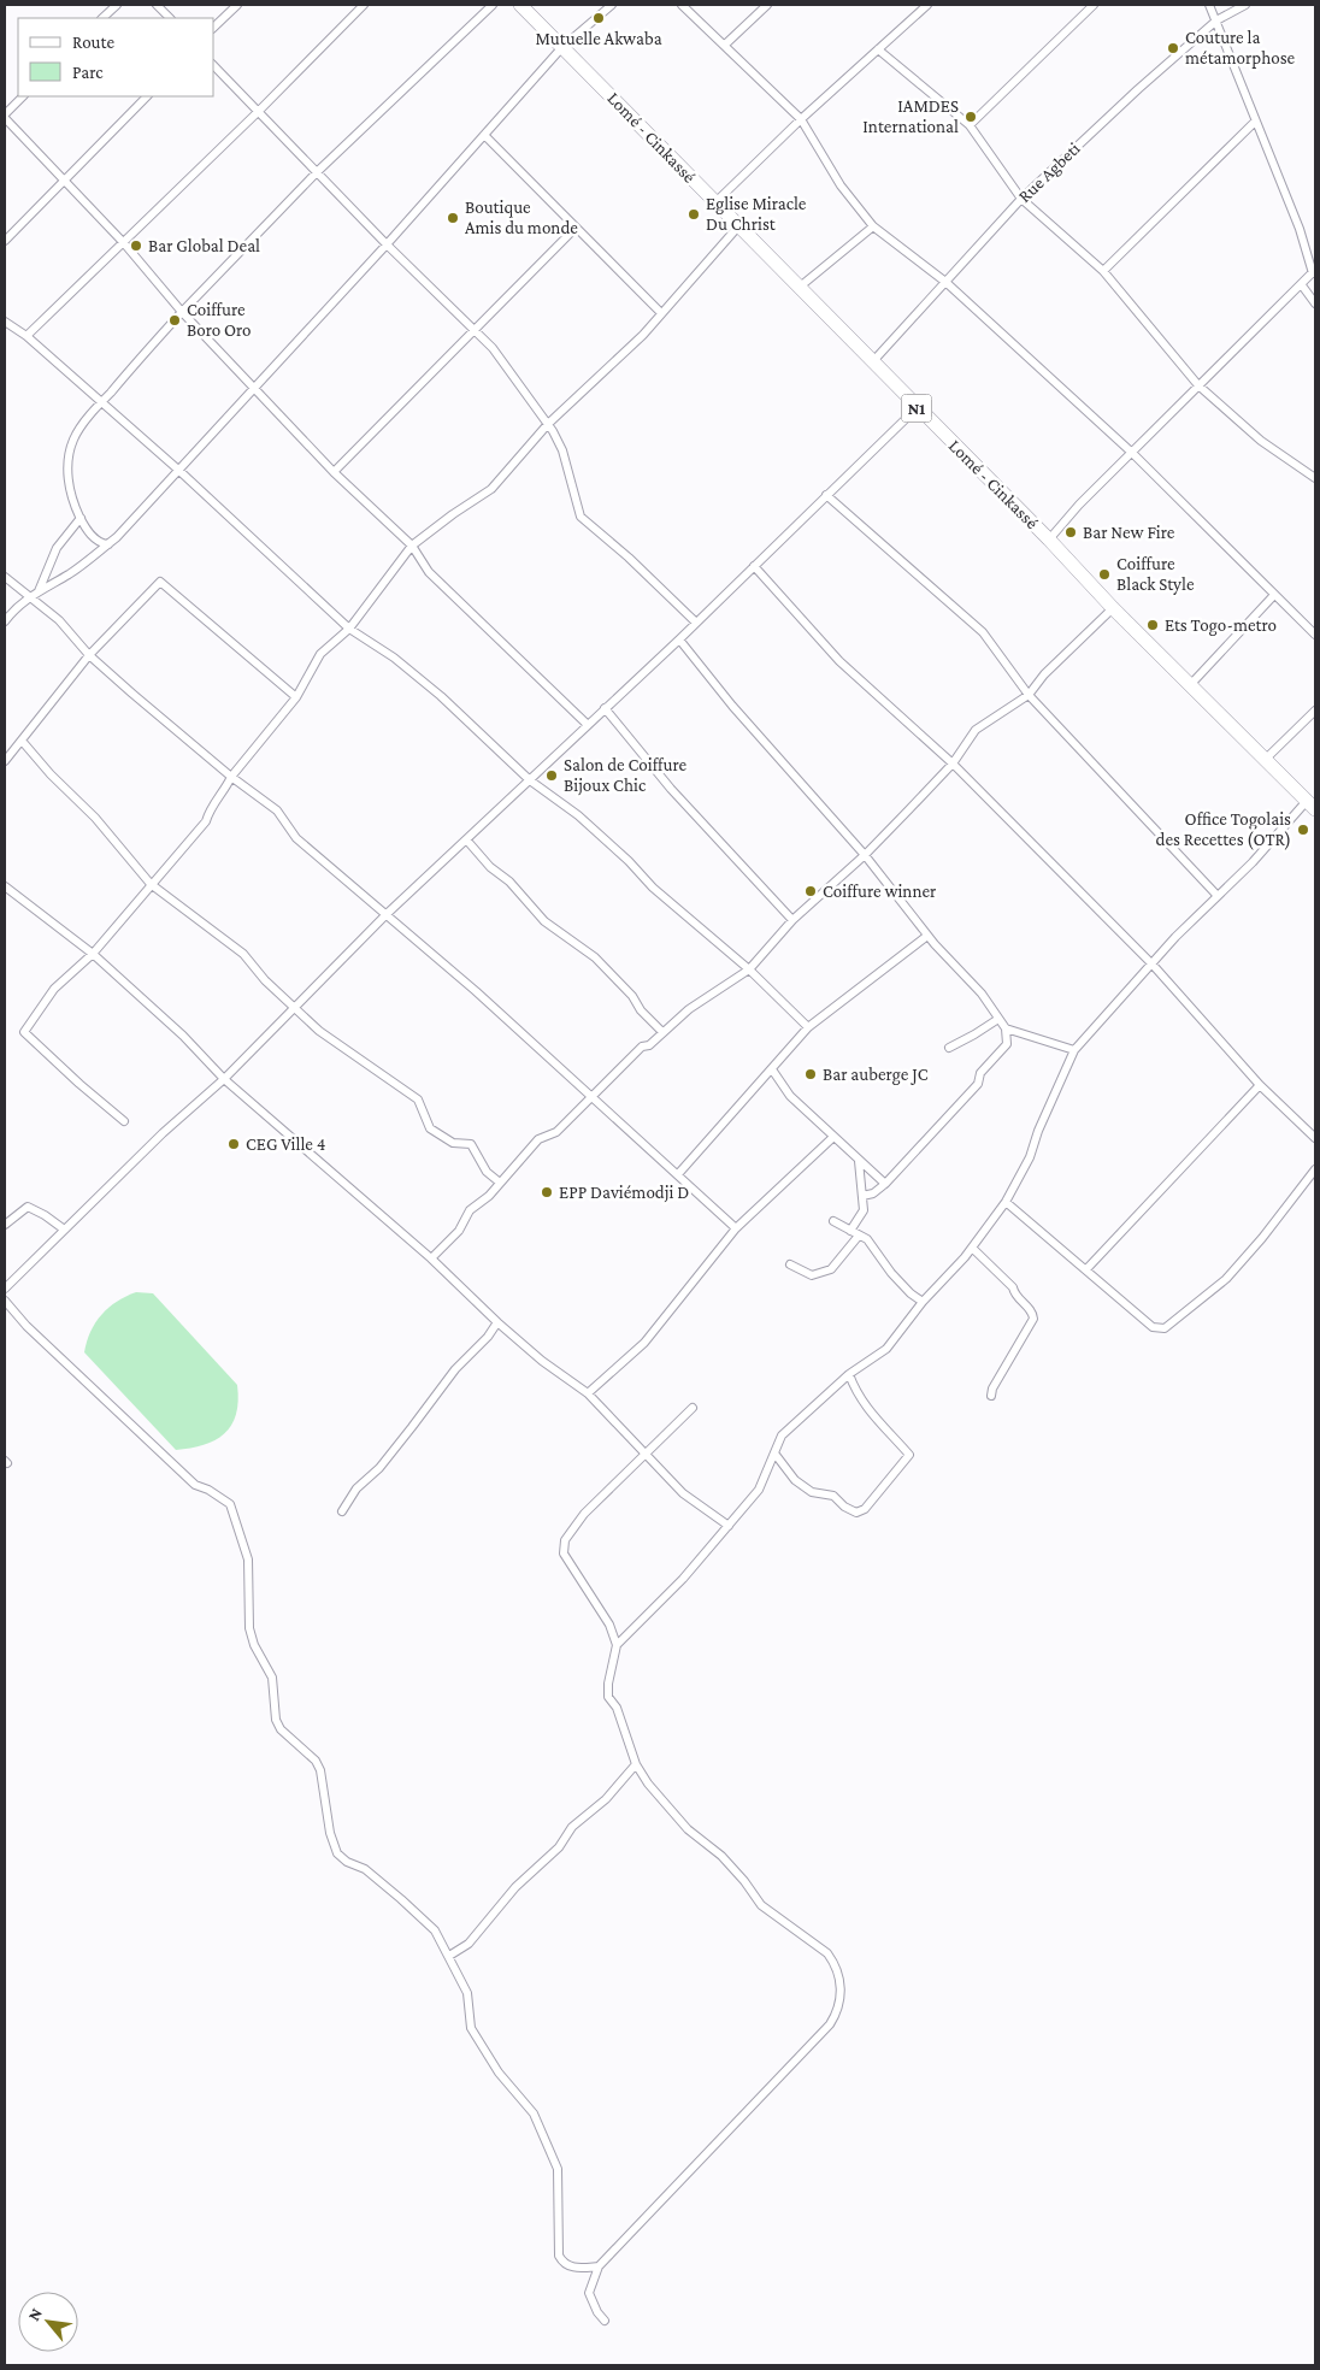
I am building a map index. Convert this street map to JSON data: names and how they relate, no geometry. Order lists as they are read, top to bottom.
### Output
{
  "streets": {
    "highway": ["Lomé - Cinkassé", "N1"],
    "street": ["Rue Agbeti"]
  },
  "crossings": [
    ["Lomé - Cinkassé", "Rue Agbeti"]
  ],
  "places": [
    "Mutuelle Akwaba",
    "Couture la métamorphose",
    "IAMDES International",
    "Eglise Miracle Du Christ",
    "Boutique Amis du monde",
    "Bar Global Deal",
    "Coiffure Boro Oro",
    "Bar New Fire",
    "Coiffure Black Style",
    "Ets Togo-metro",
    "Salon de Coiffure Bijoux Chic",
    "Office Togolais des Recettes (OTR)",
    "Coiffure winner",
    "Bar auberge JC",
    "CEG Ville 4",
    "EPP Daviémodji D"
  ],
  "legend": ["Route", "Parc"],
  "north": "top left"
}
